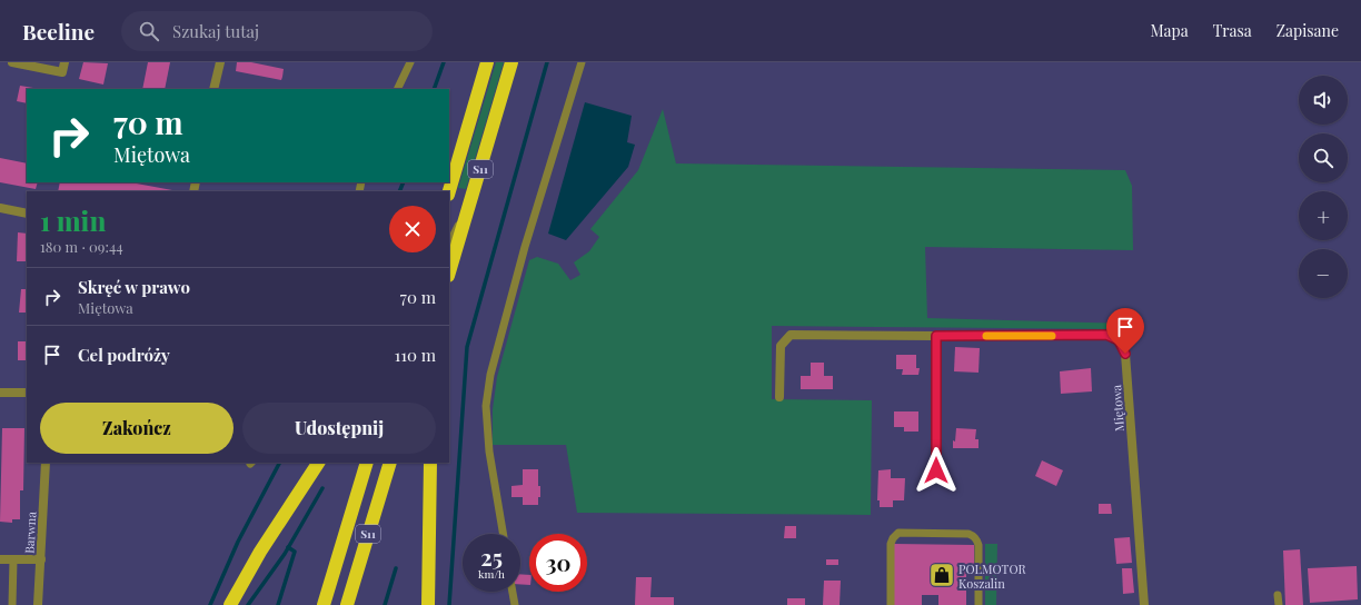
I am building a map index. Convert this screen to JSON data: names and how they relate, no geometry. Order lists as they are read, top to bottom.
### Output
{
  "streets": {
    "highway": ["S11"],
    "street": ["Miętowa", "Barwna"]
  },
  "places": {
    "shop": ["POLMOTOR Koszalin"]
  },
  "page": {
    "header": "Beeline",
    "search": "Szukaj tutaj",
    "nav": ["Mapa", "Trasa", "Zapisane"],
    "map_buttons": ["+", "−"],
    "turn": ["70 m", "Miętowa"],
    "heading": ["1 min", "180 m · 09:44"],
    "list": [
      {
        "name": "Skręć w prawo",
        "note": "Miętowa",
        "value": "70 m"
      },
      {
        "name": "Cel podróży",
        "value": "110 m"
      }
    ],
    "buttons": ["Zakończ", "Udostępnij"],
    "speed": "25 km/h",
    "limit": "30"
  }
}
